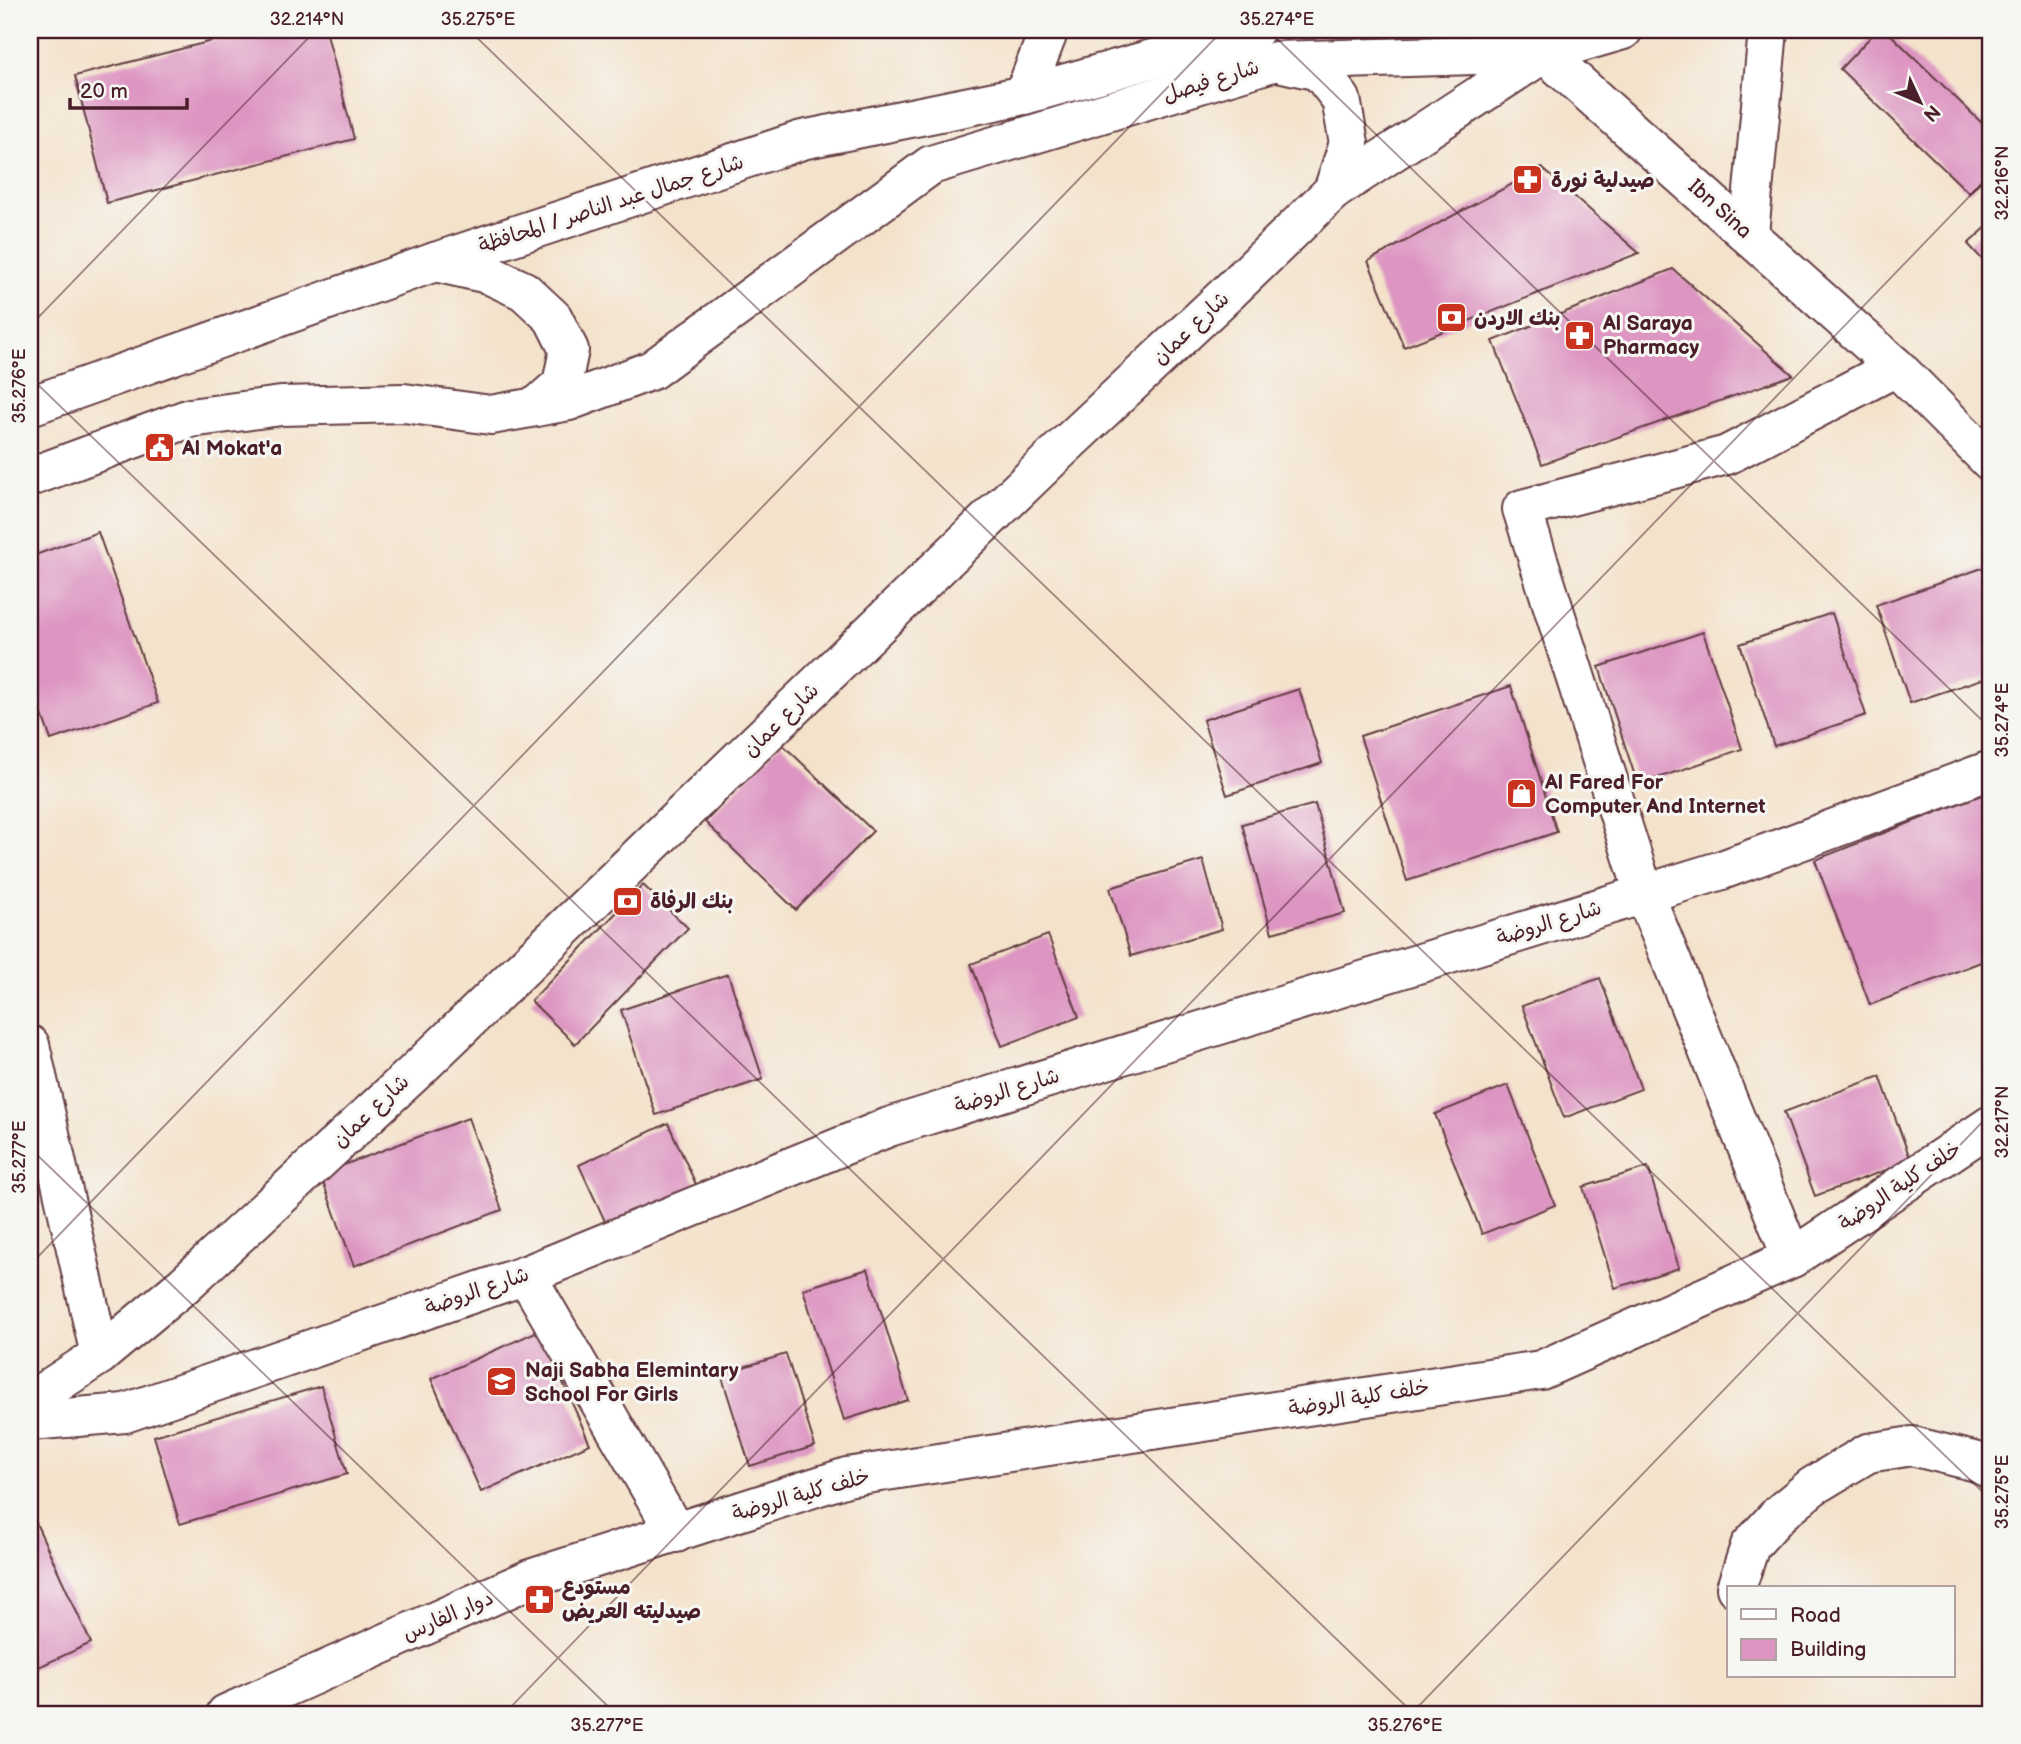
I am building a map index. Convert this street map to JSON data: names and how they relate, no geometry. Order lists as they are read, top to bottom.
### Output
{
  "streets": {
    "street": [
      "شارع فيصل",
      "شارع جمال عبد الناصر / المحافظة",
      "Ibn Sina",
      "شارع عمان",
      "شارع الروضة",
      "خلف كلية الروضة",
      "دوار الفارس"
    ]
  },
  "crossings": [
    ["شارع فيصل", "Ibn Sina"],
    ["شارع فيصل", "شارع عمان"],
    ["Ibn Sina", "شارع عمان"],
    ["خلف كلية الروضة", "دوار الفارس"]
  ],
  "places": {
    "pharmacy": ["صيدلية نورة", "Al Saraya Pharmacy", "مستودع صيدليته العريض"],
    "bank": ["بنك الاردن", "بنك الرفاة"],
    "public building": ["Al Mokat'a"],
    "shop": ["Al Fared For Computer And Internet"],
    "school or university": ["Naji Sabha Elemintary School For Girls"]
  },
  "legend": ["Road", "Building"],
  "scale_bar": "20 m",
  "north": "bottom right",
  "coordinates": [
    "32.214°N",
    "35.275°E",
    "35.274°E",
    "32.216°N",
    "35.276°E",
    "32.217°N",
    "35.277°E"
  ]
}
